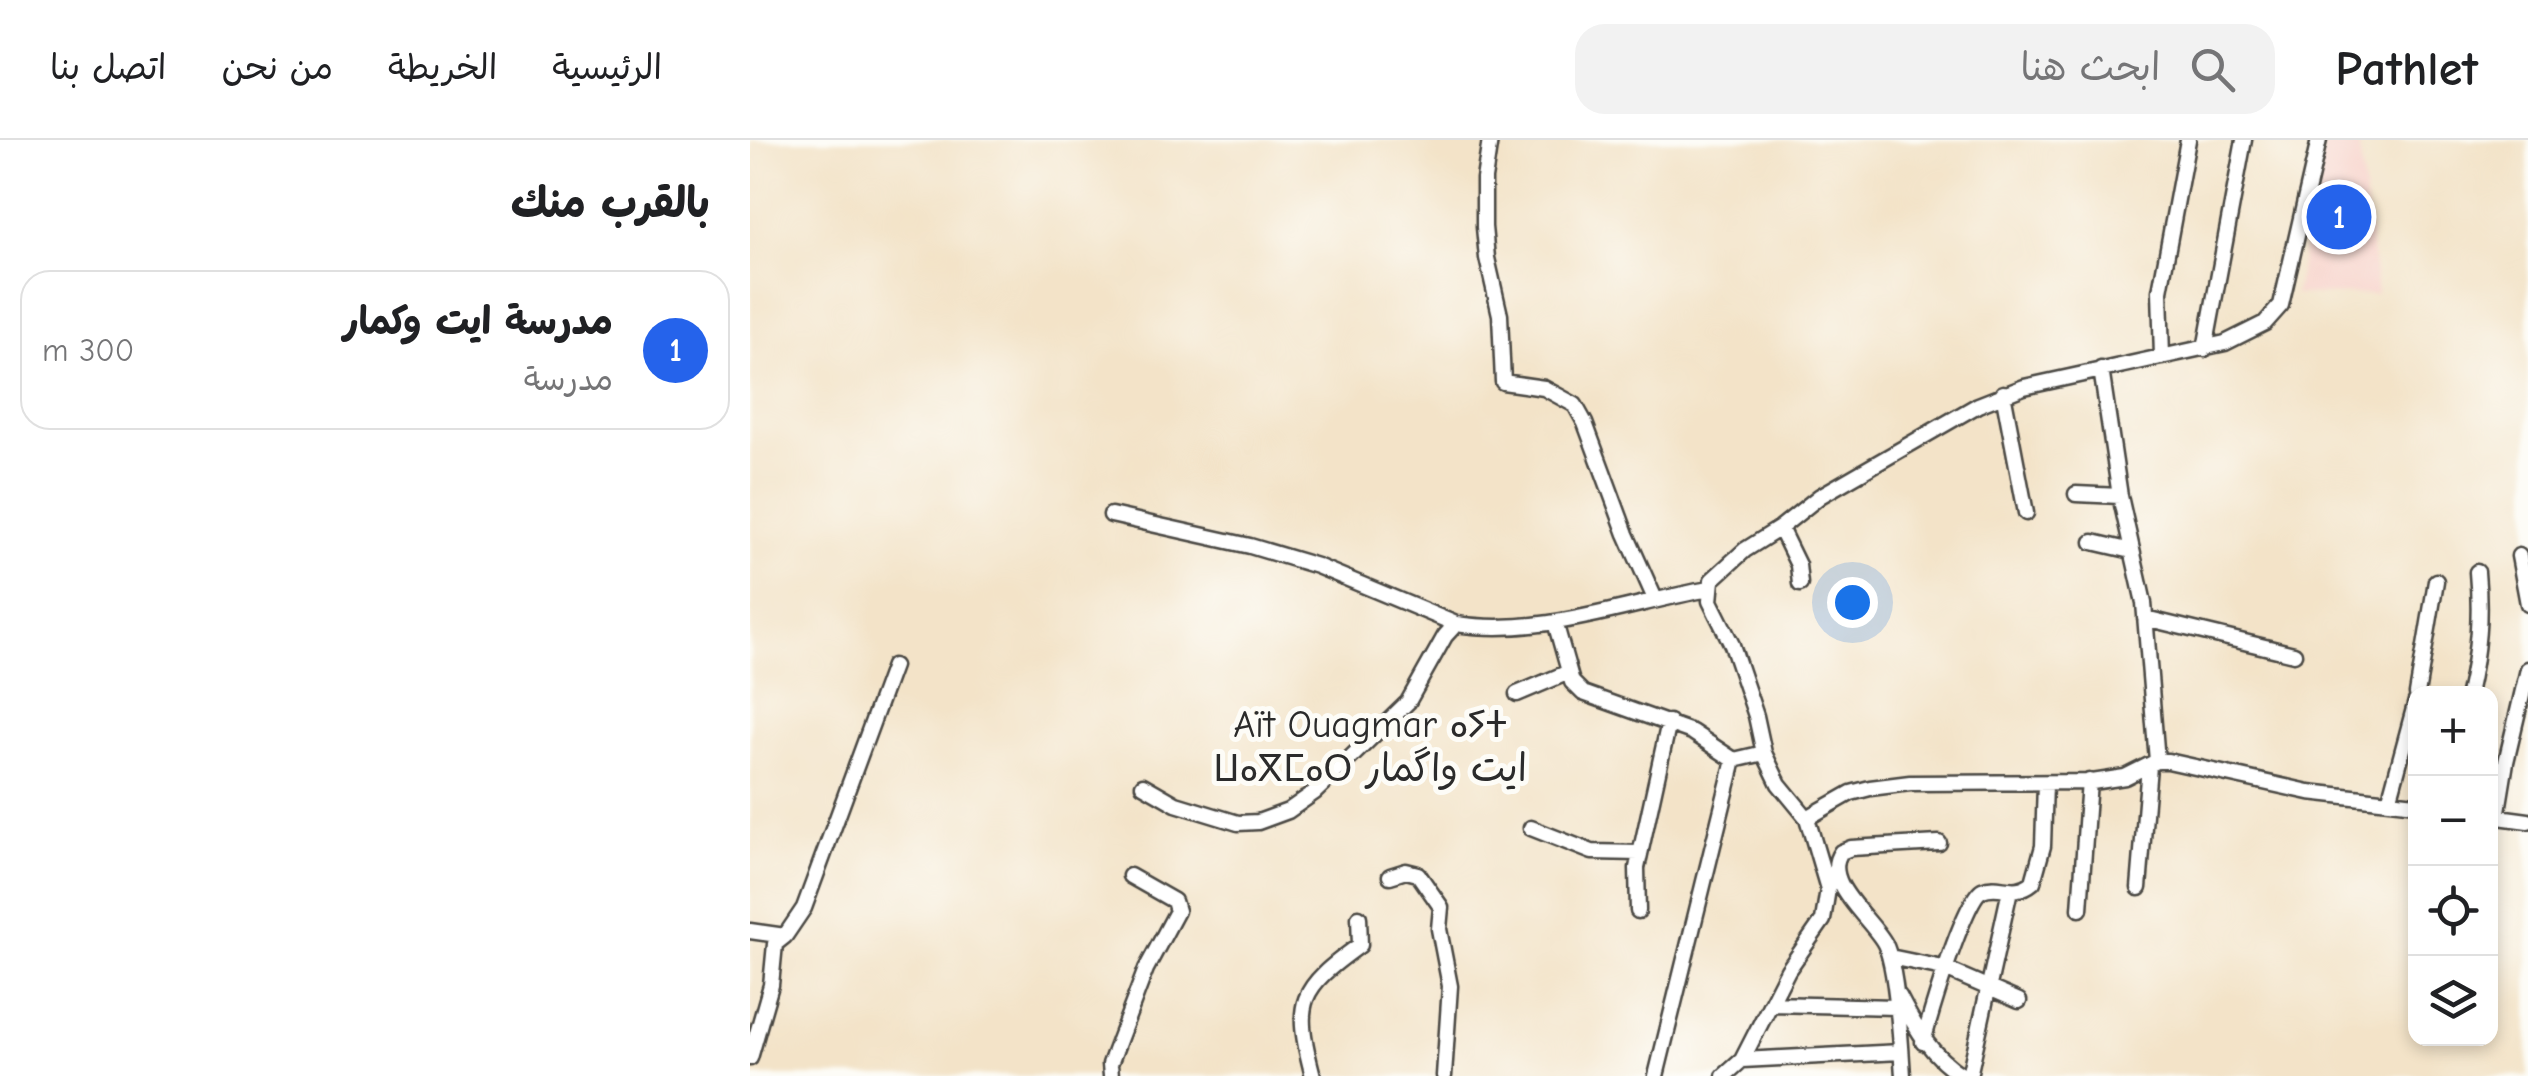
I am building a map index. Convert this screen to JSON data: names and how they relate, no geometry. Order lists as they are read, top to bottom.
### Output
{
  "districts": ["Aït Ouagmar ⴰⵢⵜ ⵡⴰⴳⵎⴰⵔ ايت واگمار"],
  "page": {
    "header": "Pathlet",
    "search": "ابحث هنا",
    "nav": [
      "الرئيسية",
      "الخريطة",
      "من نحن",
      "اتصل بنا"
    ],
    "heading": "بالقرب منك",
    "pins": "1",
    "list": [
      {
        "mark": "1",
        "name": "مدرسة ايت وكمار",
        "note": "مدرسة",
        "value": "300 m"
      }
    ],
    "map_buttons": ["+", "−"]
  }
}
